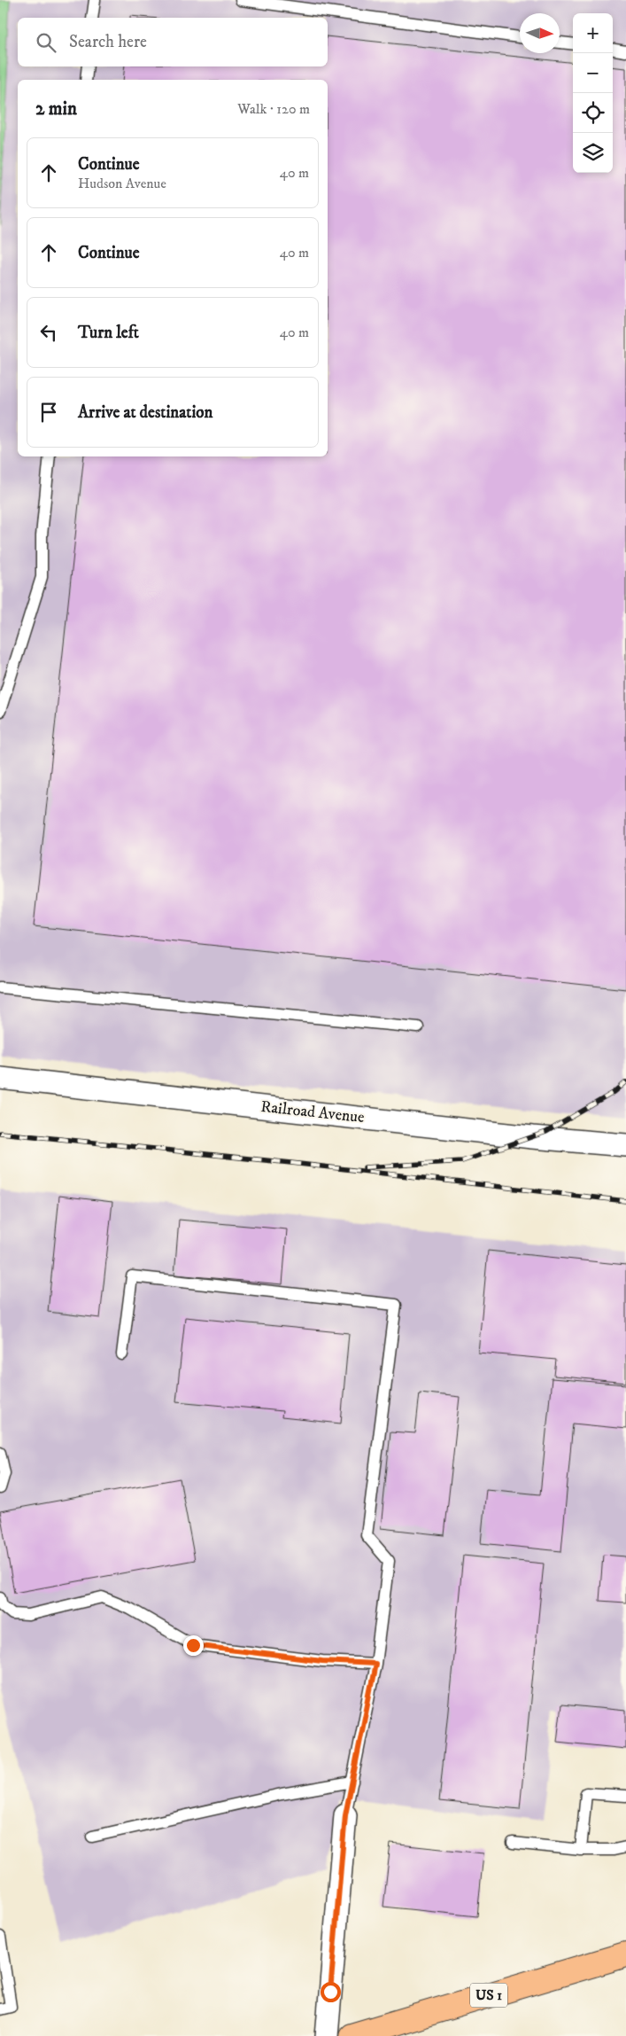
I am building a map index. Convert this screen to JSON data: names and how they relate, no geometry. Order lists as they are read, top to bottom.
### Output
{
  "streets": {
    "main road": ["US 1"],
    "street": ["Railroad Avenue"]
  },
  "north": "right",
  "page": {
    "map_buttons": ["+", "−"],
    "search": "Search here",
    "heading": ["2 min", "Walk · 120 m"],
    "list": [
      ["Continue", "Hudson Avenue", "40 m"],
      ["Continue", "40 m"],
      ["Turn left", "40 m"],
      "Arrive at destination"
    ]
  }
}
